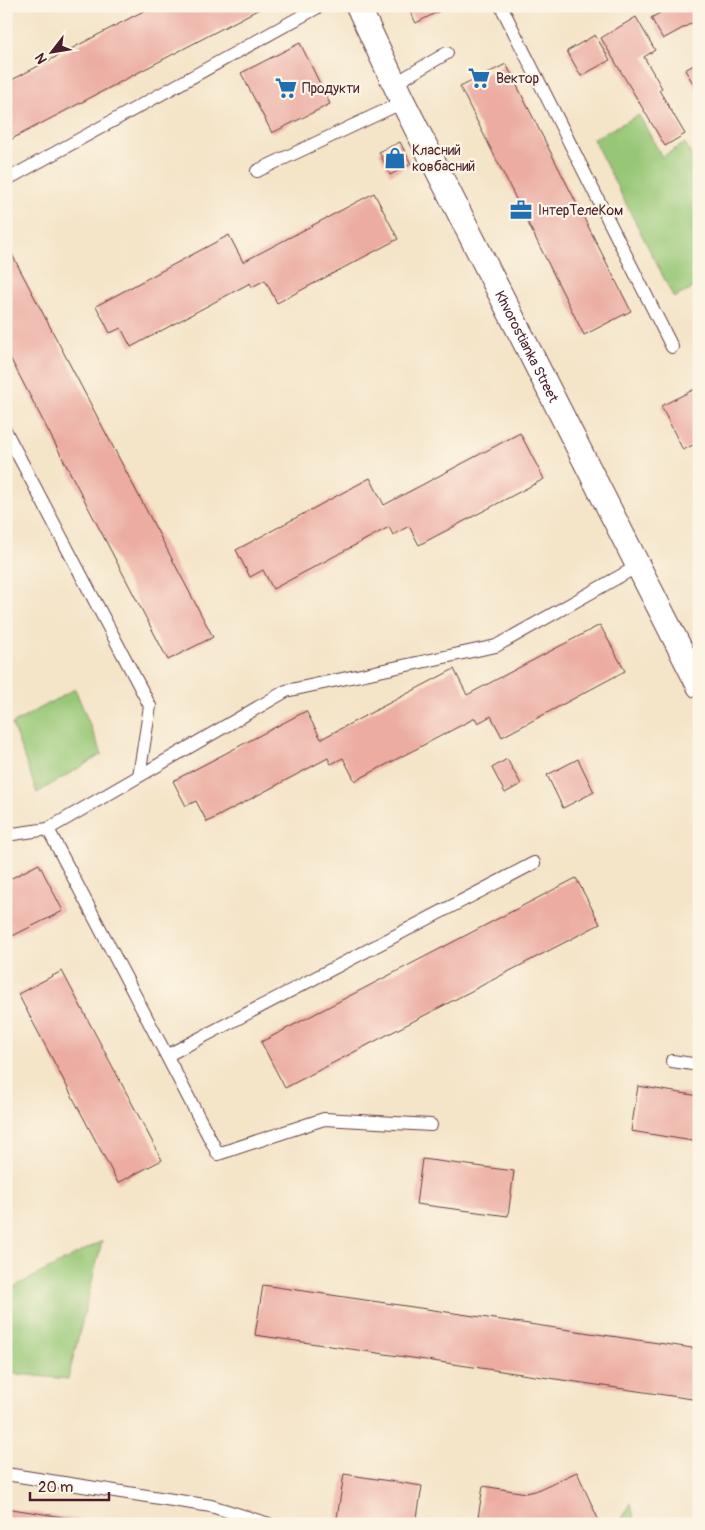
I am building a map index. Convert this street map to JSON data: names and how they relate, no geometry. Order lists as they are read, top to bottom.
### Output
{
  "streets": {
    "street": ["Khvorostianka Street"]
  },
  "places": {
    "supermarket": ["Вектор", "Продукти"],
    "shop": ["Класний ковбасний"],
    "office": ["ІнтерТелеКом"]
  },
  "scale_bar": "20 m",
  "north": "bottom left"
}
